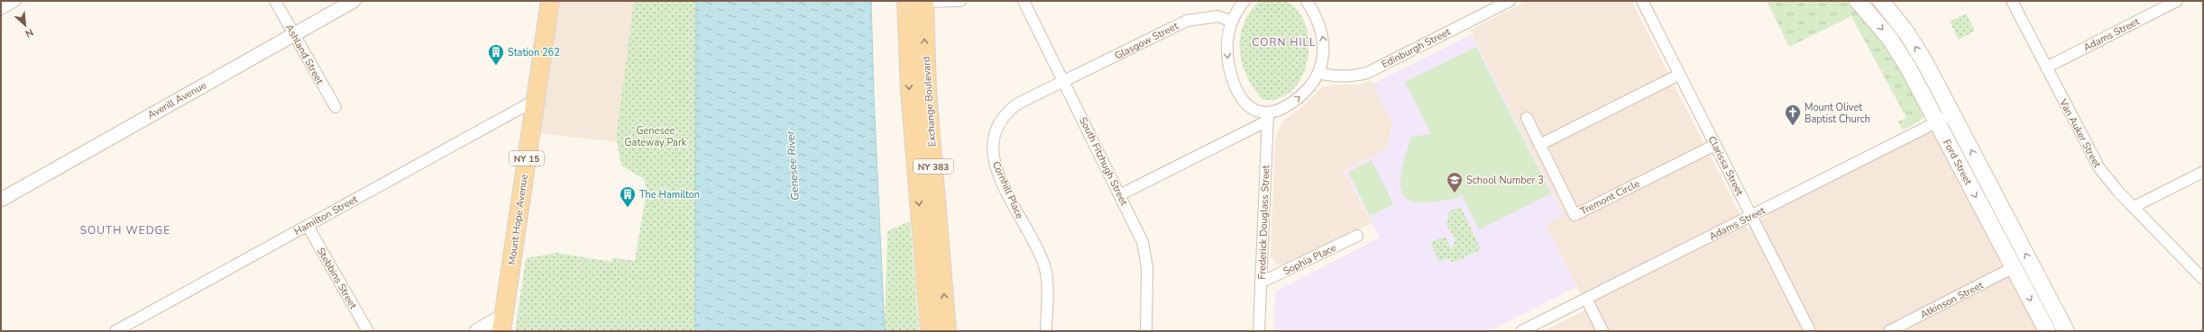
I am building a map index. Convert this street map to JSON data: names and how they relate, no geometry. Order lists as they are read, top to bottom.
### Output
{
  "streets": {
    "main road": [
      "Exchange Boulevard",
      "NY 15",
      "Ford Street",
      "NY 383",
      "Mount Hope Avenue"
    ],
    "street": [
      "Adams Street",
      "Glasgow Street",
      "Edinburgh Street",
      "Ashland Street",
      "Averill Avenue",
      "Van Auker Street",
      "South Fitzhugh Street",
      "Clarissa Street",
      "Cornhill Place",
      "Tremont Circle",
      "Hamilton Street",
      "Frederick Douglass Street",
      "Sophia Place",
      "Stebbins Street",
      "Atkinson Street"
    ]
  },
  "crossings": [
    ["Adams Street", "Van Auker Street"],
    ["Adams Street", "Ford Street"],
    ["Adams Street", "Clarissa Street"],
    ["Glasgow Street", "South Fitzhugh Street"],
    ["Glasgow Street", "Cornhill Place"],
    ["Ashland Street", "Averill Avenue"],
    ["South Fitzhugh Street", "Cornhill Place"],
    ["Ford Street", "Atkinson Street"],
    ["Clarissa Street", "Tremont Circle"],
    ["Hamilton Street", "Mount Hope Avenue"],
    ["Hamilton Street", "Stebbins Street"],
    ["Frederick Douglass Street", "Sophia Place"]
  ],
  "districts": ["CORN HILL", "SOUTH WEDGE"],
  "water": ["Genesee River"],
  "parks": ["Genesee Gateway Park"],
  "places": {
    "building": ["Station 262", "The Hamilton"],
    "church": ["Mount Olivet Baptist Church"],
    "school or university": ["School Number 3"]
  },
  "north": "bottom right"
}
